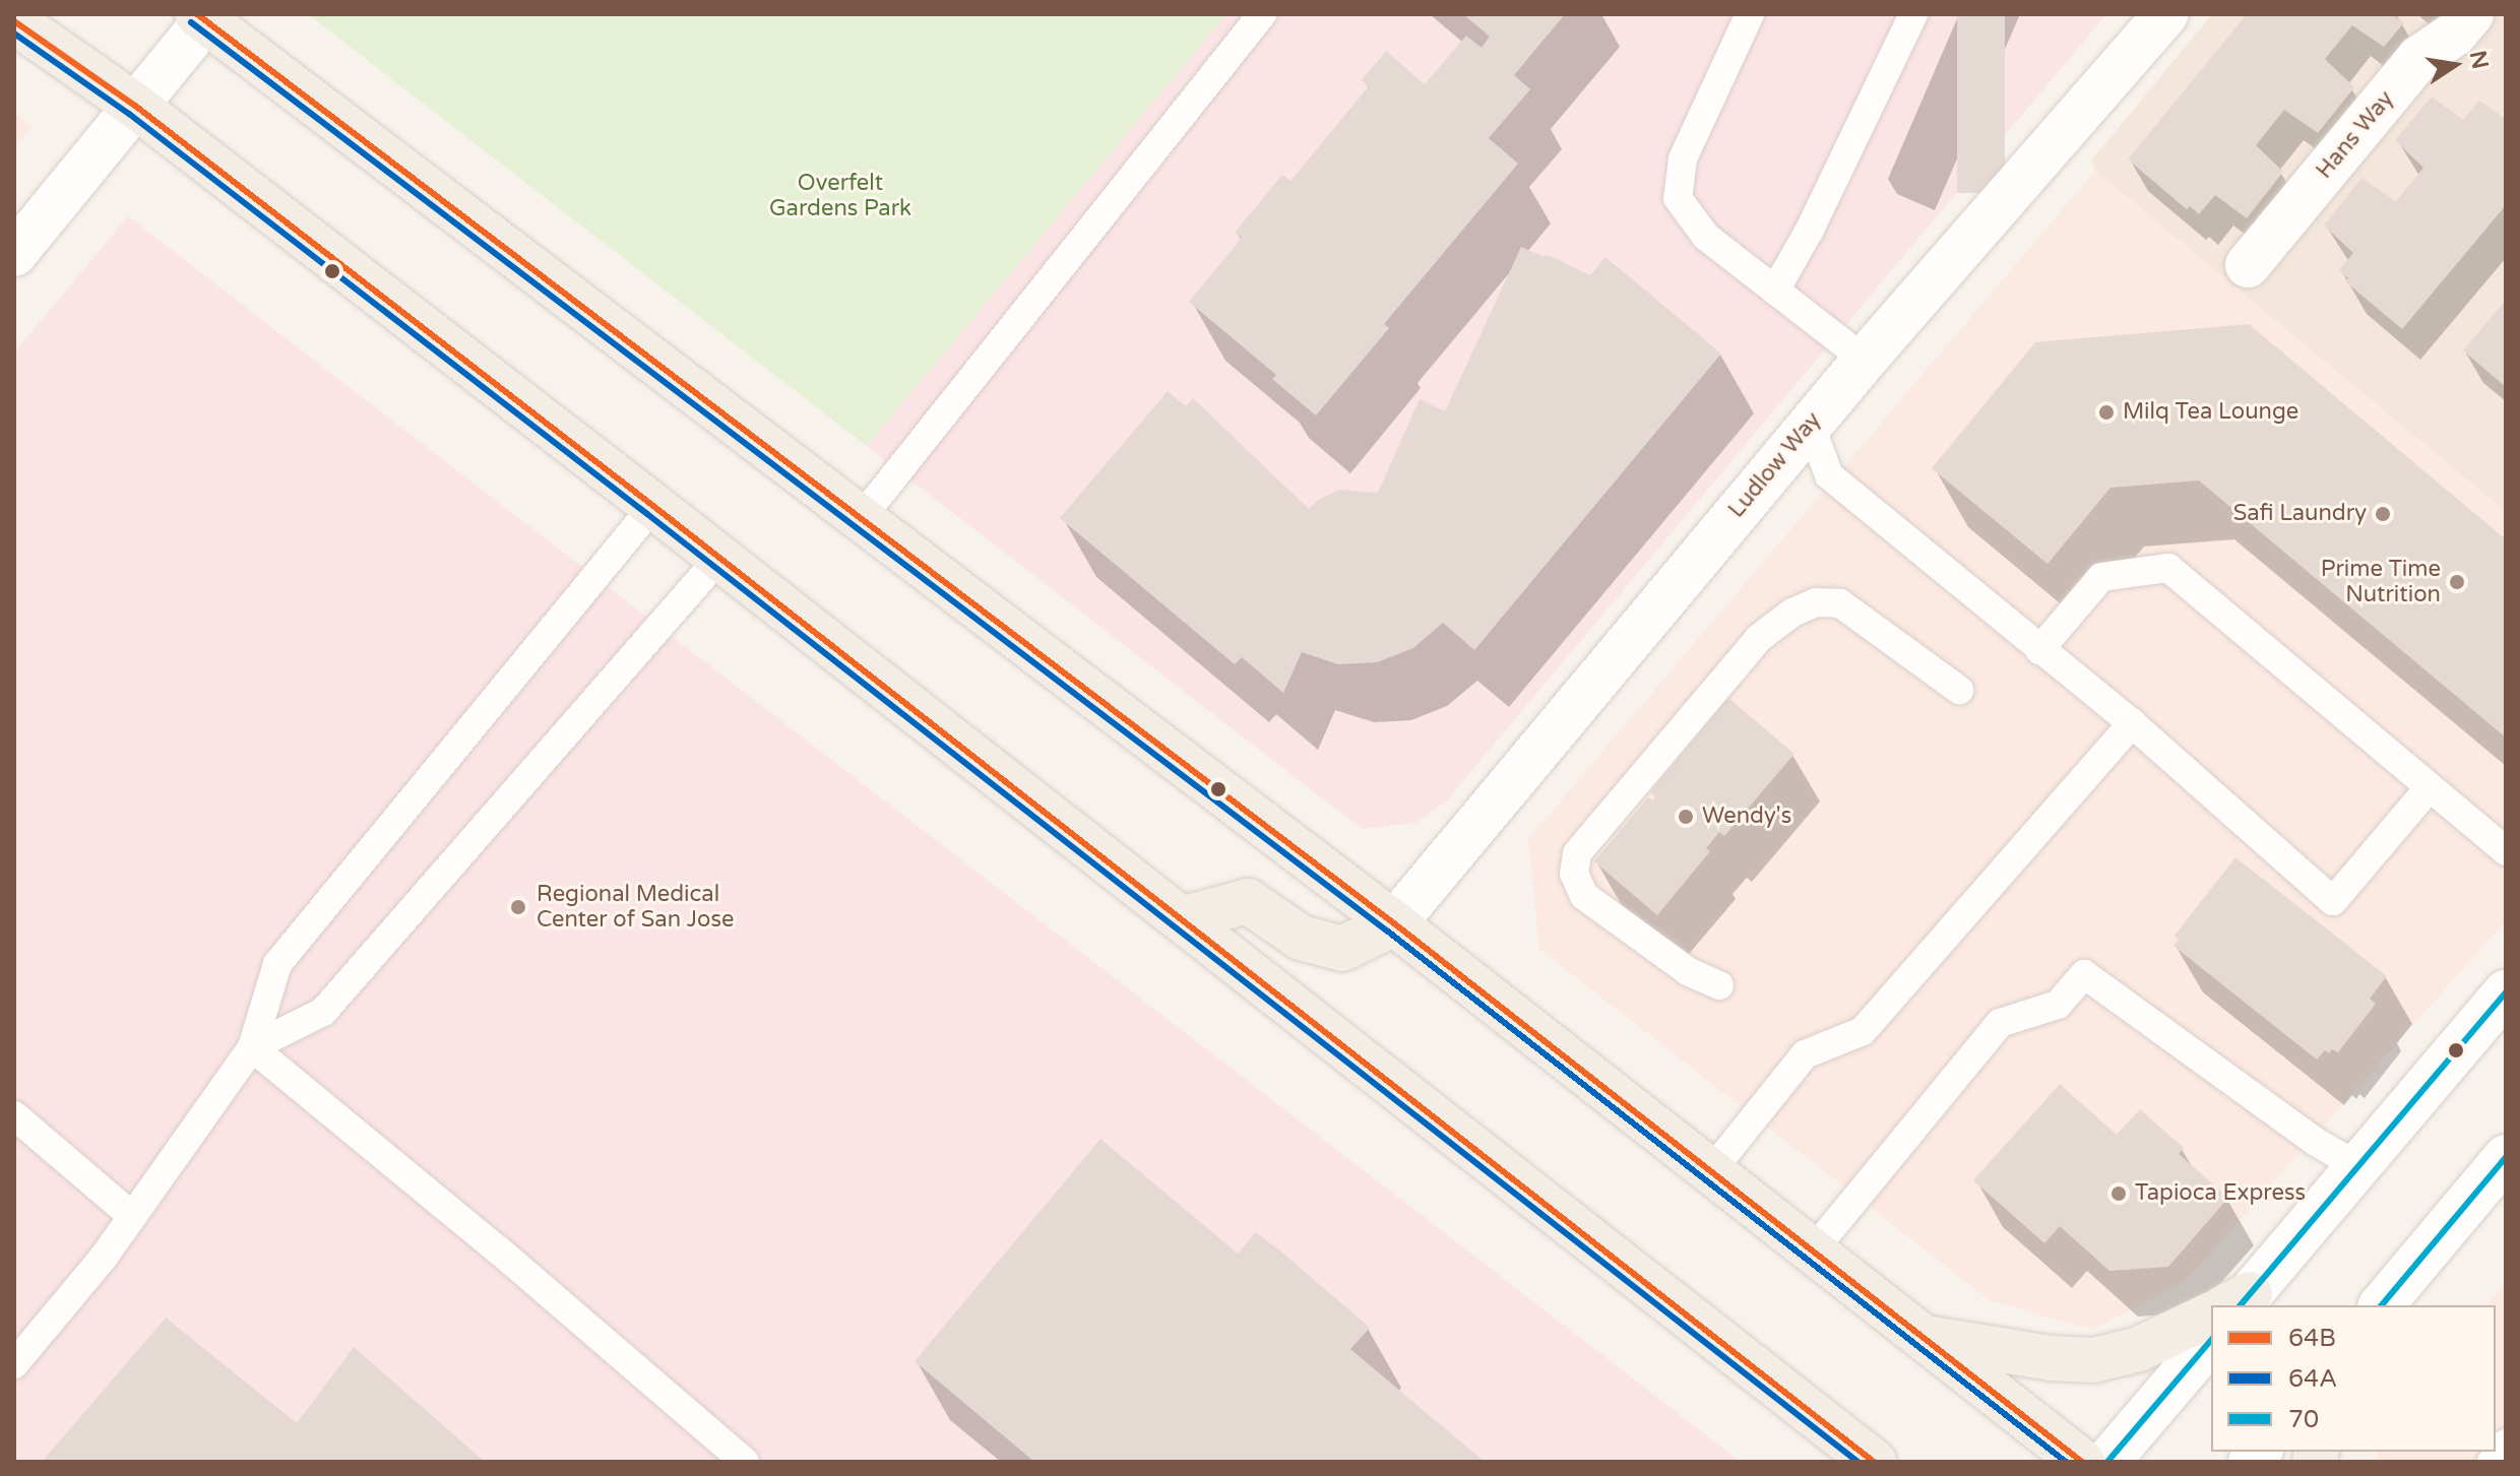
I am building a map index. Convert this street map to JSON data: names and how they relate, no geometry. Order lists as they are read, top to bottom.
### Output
{
  "streets": {
    "street": ["Hans Way", "Ludlow Way"]
  },
  "parks": ["Overfelt Gardens Park"],
  "places": [
    "Milq Tea Lounge",
    "Safi Laundry",
    "Prime Time Nutrition",
    "Wendy's",
    "Regional Medical Center of San Jose",
    "Tapioca Express"
  ],
  "lines": ["transit line 64B", "transit line 64A", "transit line 70"],
  "legend": ["64B", "64A", "70"],
  "north": "right"
}
